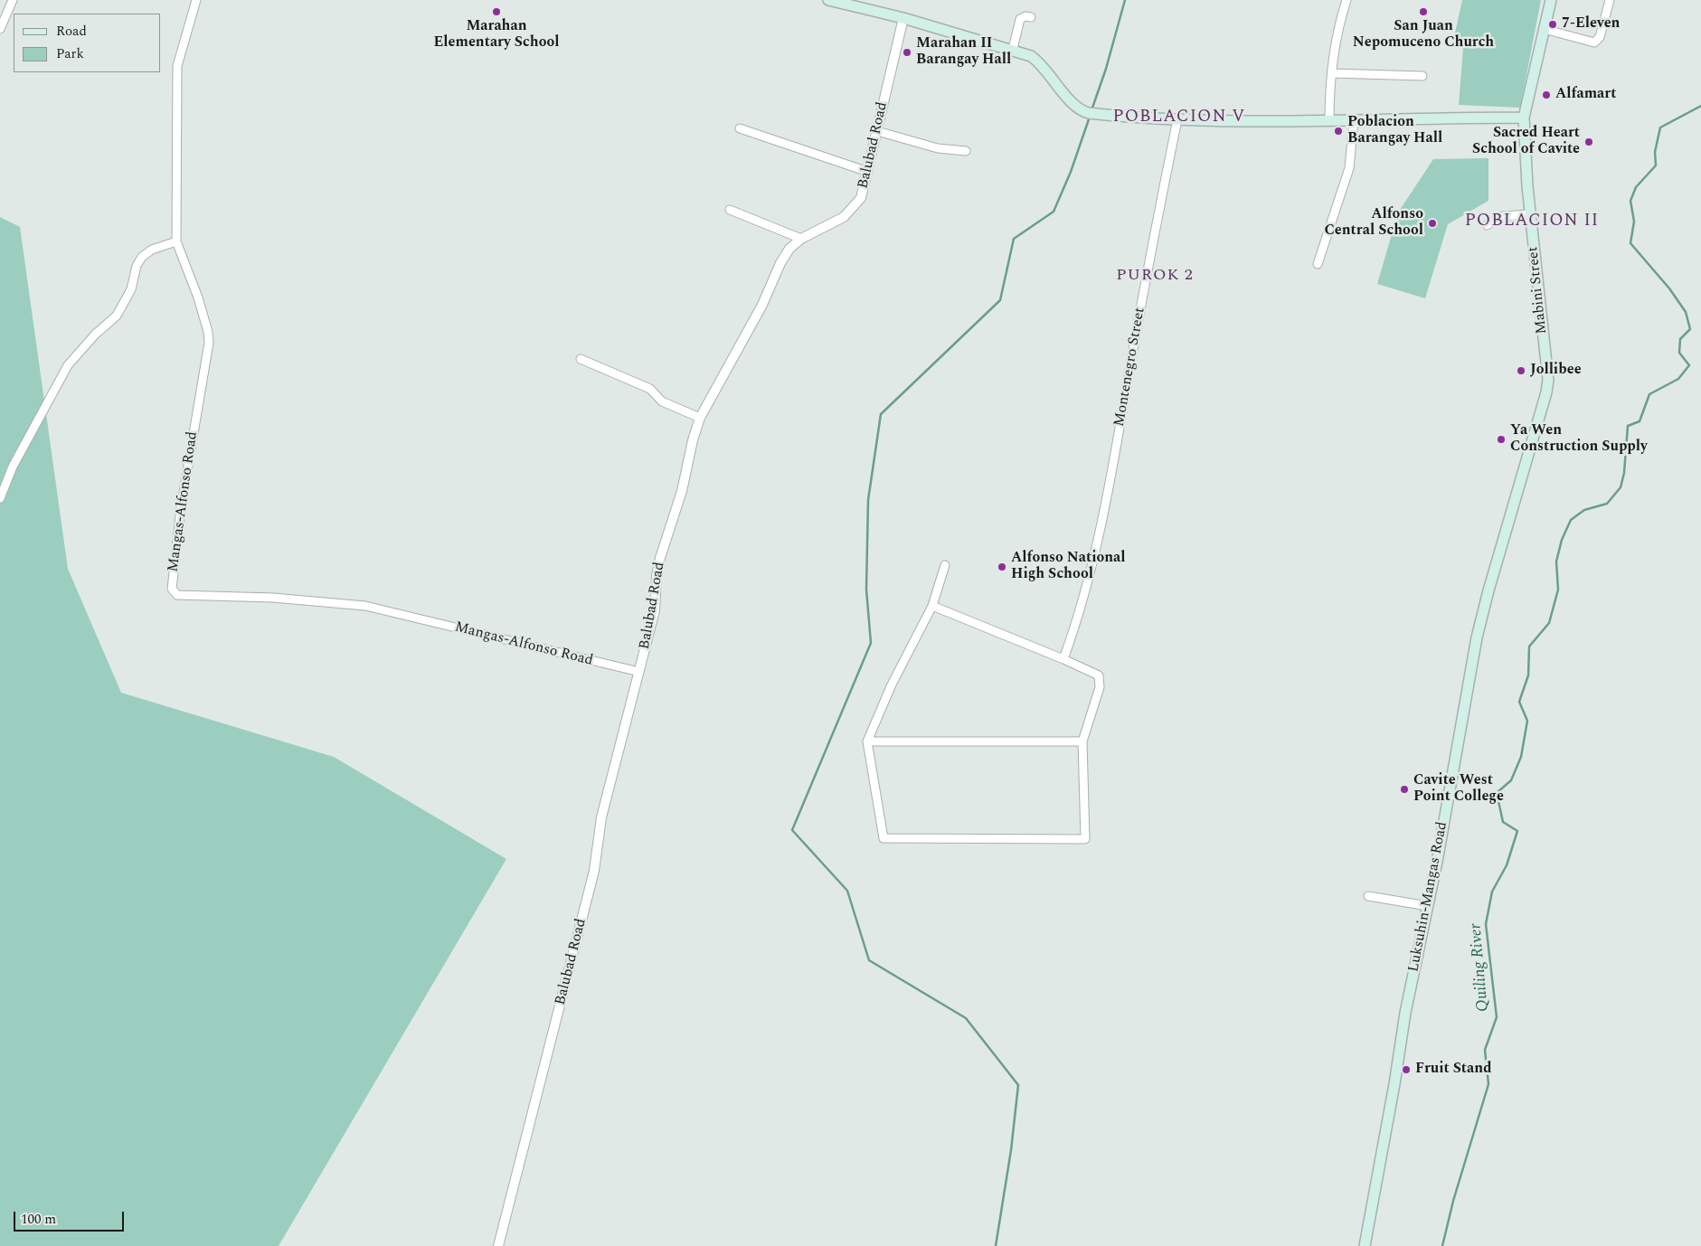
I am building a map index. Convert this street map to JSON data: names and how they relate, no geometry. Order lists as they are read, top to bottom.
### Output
{
  "streets": {
    "main road": ["Mabini Street", "Luksuhin-Mangas Road"],
    "street": ["Balubad Road", "Montenegro Street", "Mangas-Alfonso Road"]
  },
  "crossings": [
    ["Balubad Road", "Mangas-Alfonso Road"],
    ["Mabini Street", "Luksuhin-Mangas Road"]
  ],
  "districts": ["POBLACION V", "POBLACION II", "PUROK 2"],
  "water": ["Quiling River"],
  "places": [
    "Marahan Elementary School",
    "San Juan Nepomuceno Church",
    "7-Eleven",
    "Marahan II Barangay Hall",
    "Alfamart",
    "Poblacion Barangay Hall",
    "Sacred Heart School of Cavite",
    "Alfonso Central School",
    "Jollibee",
    "Ya Wen Construction Supply",
    "Alfonso National High School",
    "Cavite West Point College",
    "Fruit Stand"
  ],
  "legend": ["Road", "Park"],
  "scale_bar": "100 m"
}
